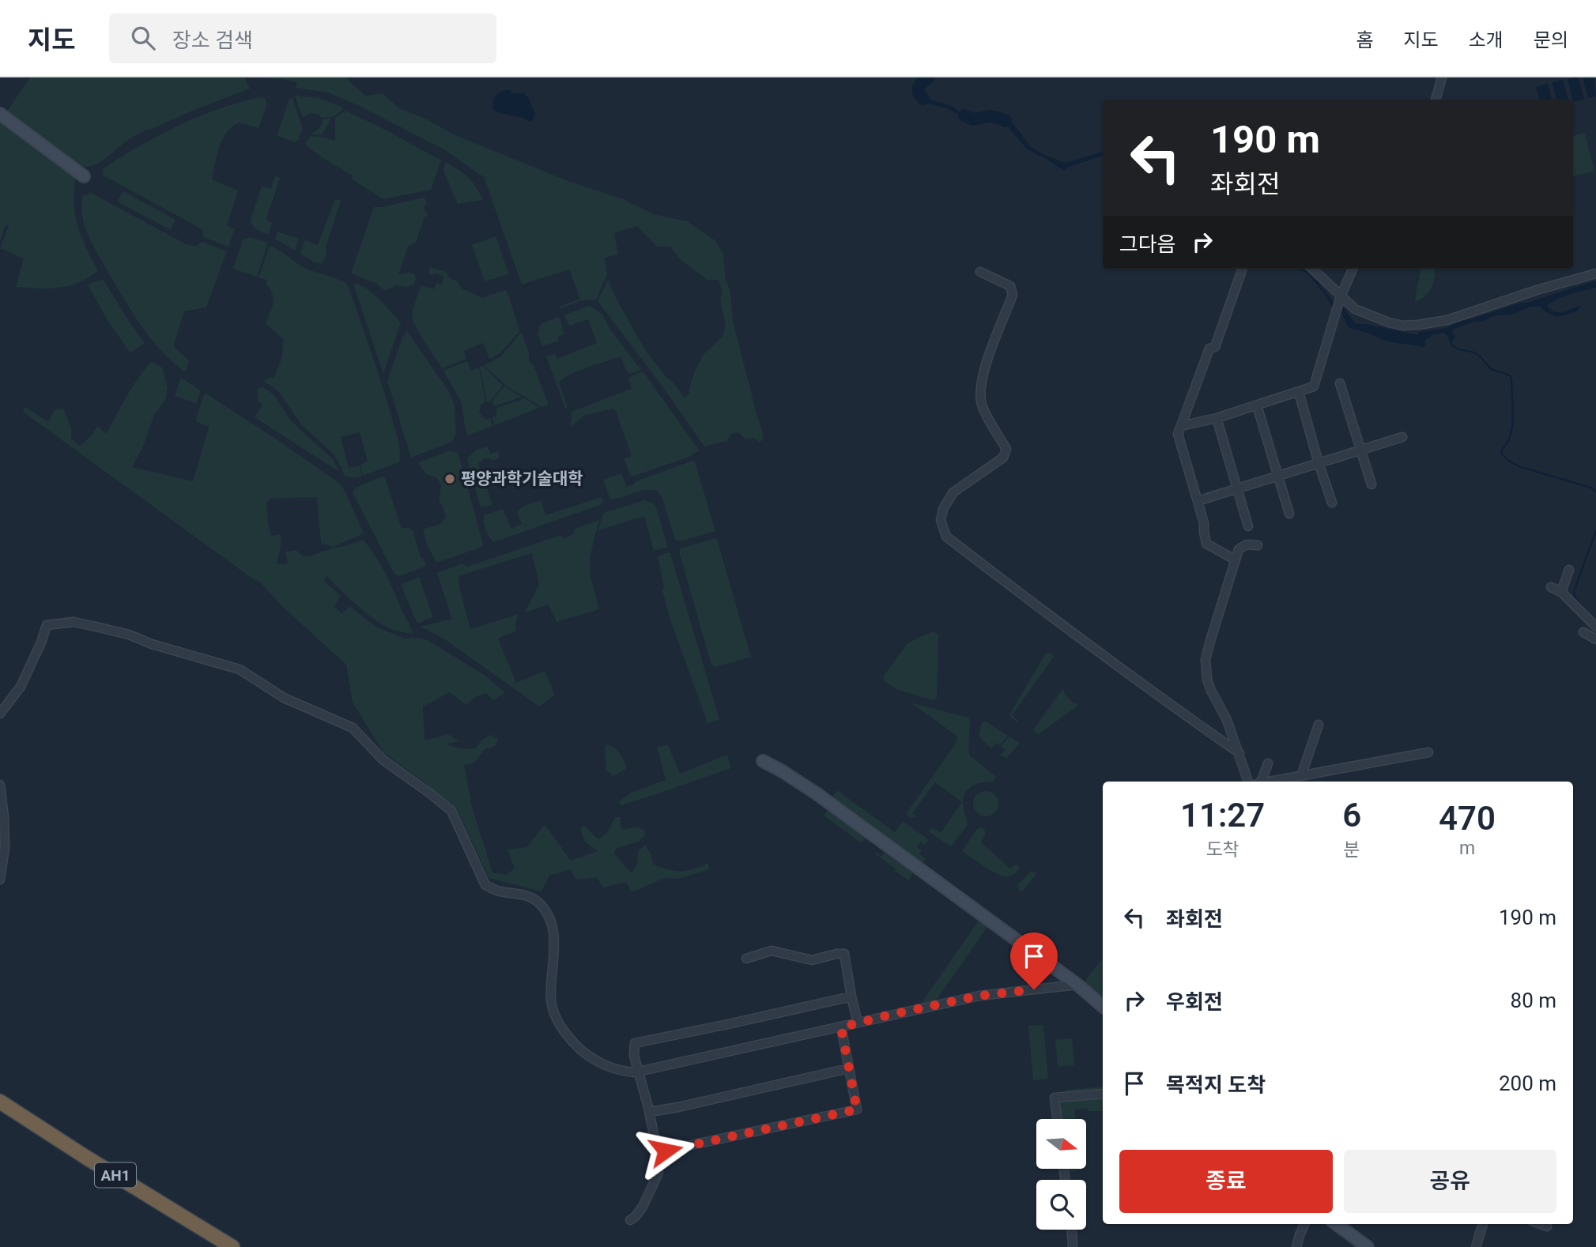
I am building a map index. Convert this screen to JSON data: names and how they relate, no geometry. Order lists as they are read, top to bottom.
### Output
{
  "streets": {
    "highway": ["AH1"]
  },
  "places": ["평양과학기술대학"],
  "north": "right",
  "page": {
    "header": "지도",
    "search": "장소 검색",
    "nav": [
      "홈",
      "지도",
      "소개",
      "문의"
    ],
    "turn": ["190 m", "좌회전"],
    "then": "그다음",
    "eta": [
      "11:27",
      "도착",
      "6",
      "분",
      "470",
      "m"
    ],
    "list": [
      {
        "name": "좌회전",
        "value": "190 m"
      },
      {
        "name": "우회전",
        "value": "80 m"
      },
      {
        "name": "목적지 도착",
        "value": "200 m"
      }
    ],
    "buttons": ["종료", "공유"]
  }
}
